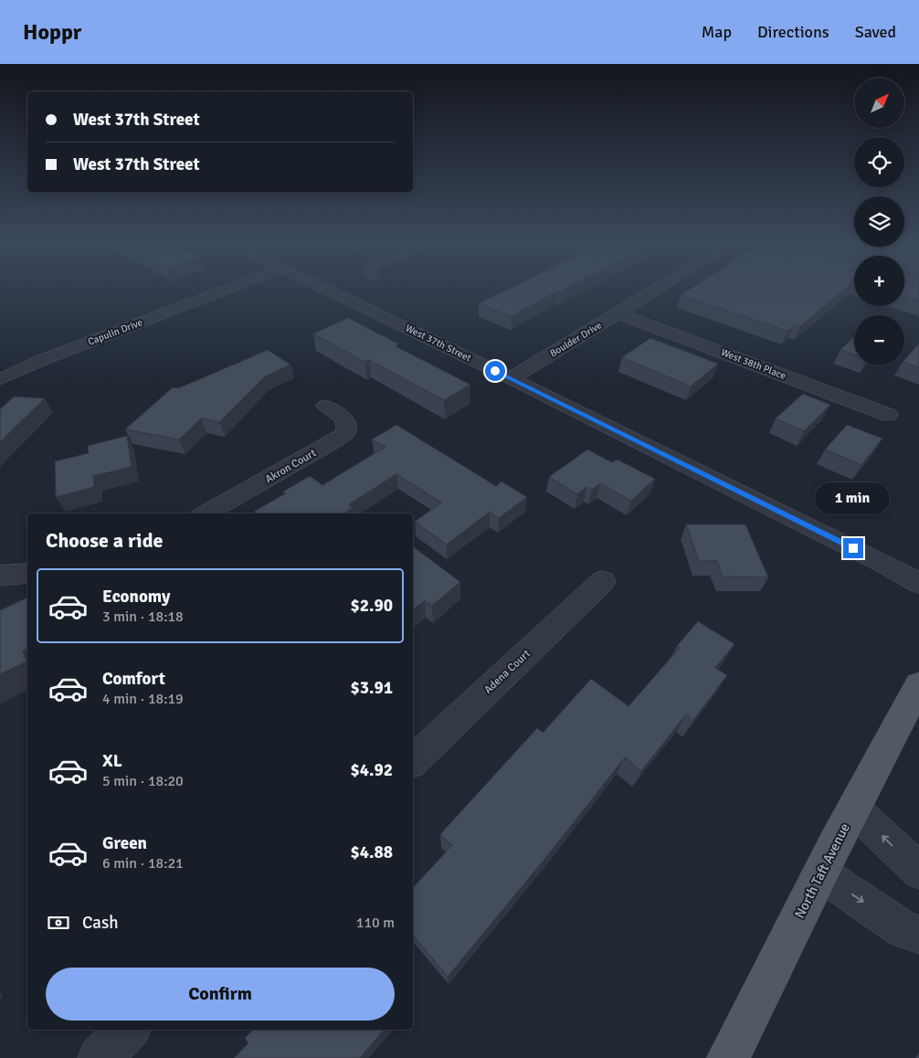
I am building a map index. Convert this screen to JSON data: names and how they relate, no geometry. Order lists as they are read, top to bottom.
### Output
{
  "streets": {
    "main road": ["North Taft Avenue"],
    "street": [
      "Capulin Drive",
      "Boulder Drive",
      "West 37th Street",
      "West 38th Place",
      "Akron Court",
      "Adena Court"
    ]
  },
  "crossings": [
    ["Boulder Drive", "West 37th Street"],
    ["Boulder Drive", "West 38th Place"]
  ],
  "north": "top right",
  "page": {
    "header": "Hoppr",
    "nav": ["Map", "Directions", "Saved"],
    "map_buttons": ["+", "−"],
    "banner": ["West 37th Street", "West 37th Street"],
    "bubble": "1 min",
    "heading": "Choose a ride",
    "list": [
      {
        "name": "Economy",
        "note": "3 min · 18:18",
        "value": "$2.90"
      },
      {
        "name": "Comfort",
        "note": "4 min · 18:19",
        "value": "$3.91"
      },
      {
        "name": "XL",
        "note": "5 min · 18:20",
        "value": "$4.92"
      },
      {
        "name": "Green",
        "note": "6 min · 18:21",
        "value": "$4.88"
      }
    ],
    "pay": ["Cash", "110 m"],
    "buttons": "Confirm"
  }
}
